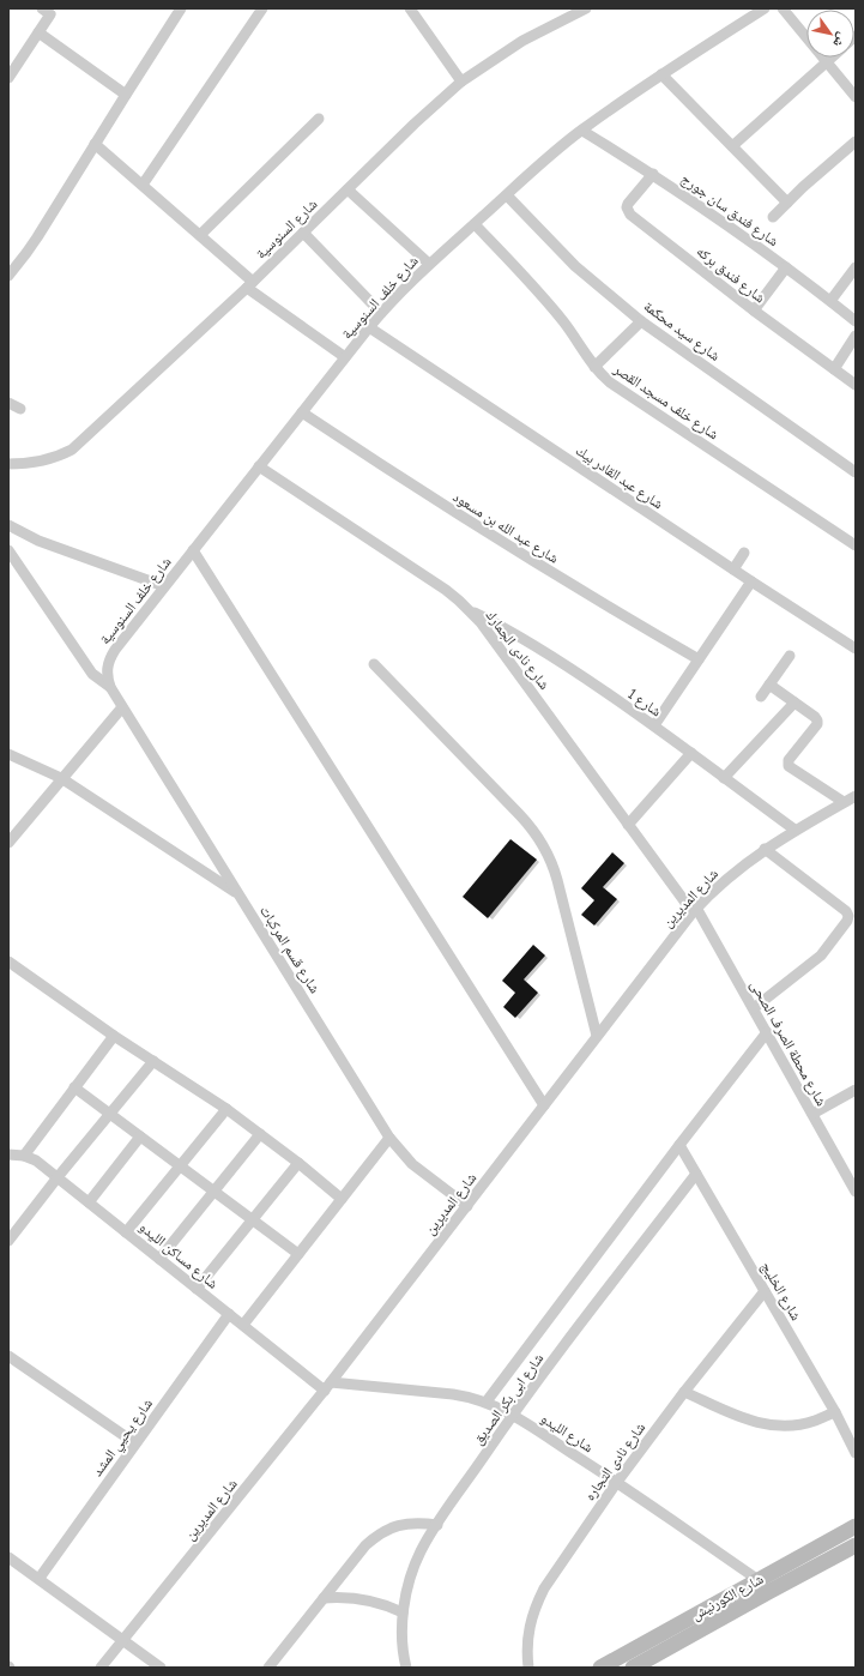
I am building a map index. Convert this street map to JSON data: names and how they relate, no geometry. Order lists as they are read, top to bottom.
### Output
{
  "streets": {
    "street": [
      "شارع فندق سان جورج",
      "شارع السنوسية",
      "شارع فندق بركه",
      "شارع خلف السنوسية",
      "شارع سيد محكمة",
      "شارع خلف مسجد القصر",
      "شارع عبد القادر بيك",
      "شارع عبد الله بن مسعود",
      "شارع نادى الجمارك",
      "شارع 1",
      "شارع المديرين",
      "شارع قسم المركبات",
      "شارع محطة الصرف الصحى",
      "شارع مساكن الليدو",
      "شارع الخليج",
      "شارع ابى بكر الصديق",
      "شارع الليدو",
      "شارع يحيي المشد",
      "شارع نادى التجاره",
      "شارع الكورنيش"
    ]
  },
  "crossings": [
    ["شارع فندق سان جورج", "شارع فندق بركه"],
    ["شارع فندق سان جورج", "شارع خلف السنوسية"],
    ["شارع خلف السنوسية", "شارع سيد محكمة"],
    ["شارع خلف السنوسية", "شارع خلف مسجد القصر"],
    ["شارع خلف السنوسية", "شارع عبد القادر بيك"],
    ["شارع خلف السنوسية", "شارع عبد الله بن مسعود"],
    ["شارع خلف السنوسية", "شارع نادى الجمارك"],
    ["شارع خلف السنوسية", "شارع قسم المركبات"],
    ["شارع نادى الجمارك", "شارع 1"],
    ["شارع نادى الجمارك", "شارع المديرين"],
    ["شارع نادى الجمارك", "شارع محطة الصرف الصحى"],
    ["شارع 1", "شارع المديرين"],
    ["شارع المديرين", "شارع قسم المركبات"],
    ["شارع المديرين", "شارع محطة الصرف الصحى"],
    ["شارع المديرين", "شارع مساكن الليدو"],
    ["شارع المديرين", "شارع الليدو"],
    ["شارع محطة الصرف الصحى", "شارع ابى بكر الصديق"],
    ["شارع مساكن الليدو", "شارع الليدو"],
    ["شارع مساكن الليدو", "شارع يحيي المشد"],
    ["شارع الخليج", "شارع ابى بكر الصديق"],
    ["شارع الخليج", "شارع نادى التجاره"],
    ["شارع ابى بكر الصديق", "شارع الليدو"],
    ["شارع الليدو", "شارع نادى التجاره"],
    ["شارع الليدو", "شارع الكورنيش"]
  ],
  "north": "bottom right"
}
